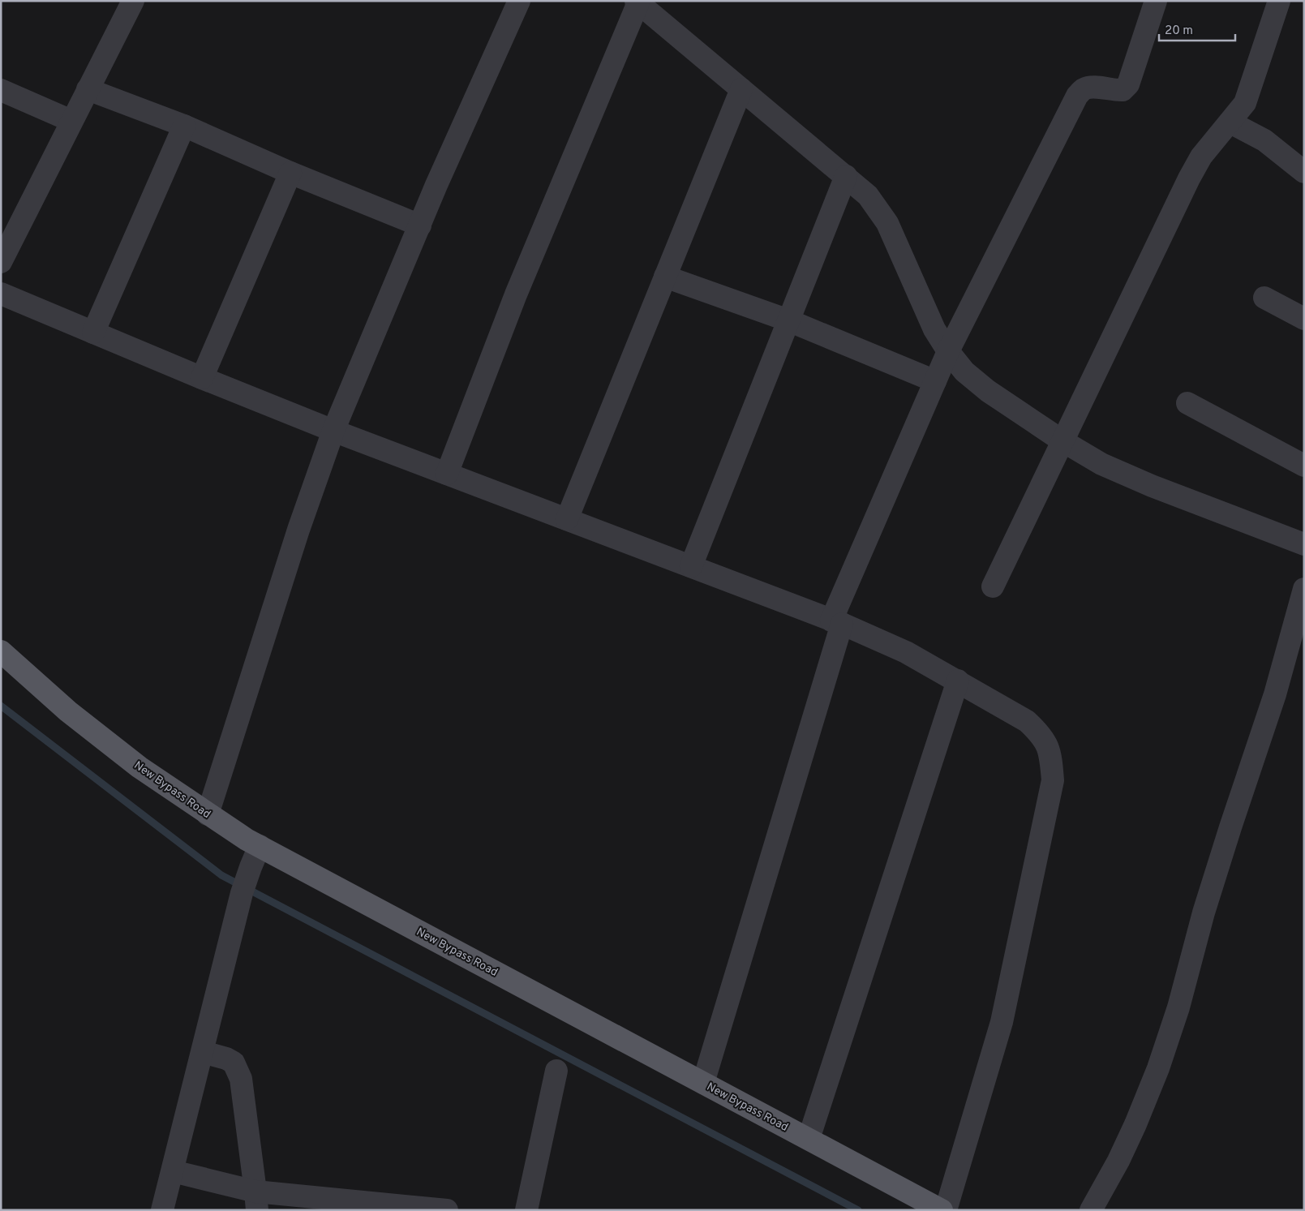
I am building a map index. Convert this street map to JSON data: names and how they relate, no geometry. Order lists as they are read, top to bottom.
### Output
{
  "streets": {
    "main road": ["New Bypass Road"]
  },
  "scale_bar": "20 m"
}
